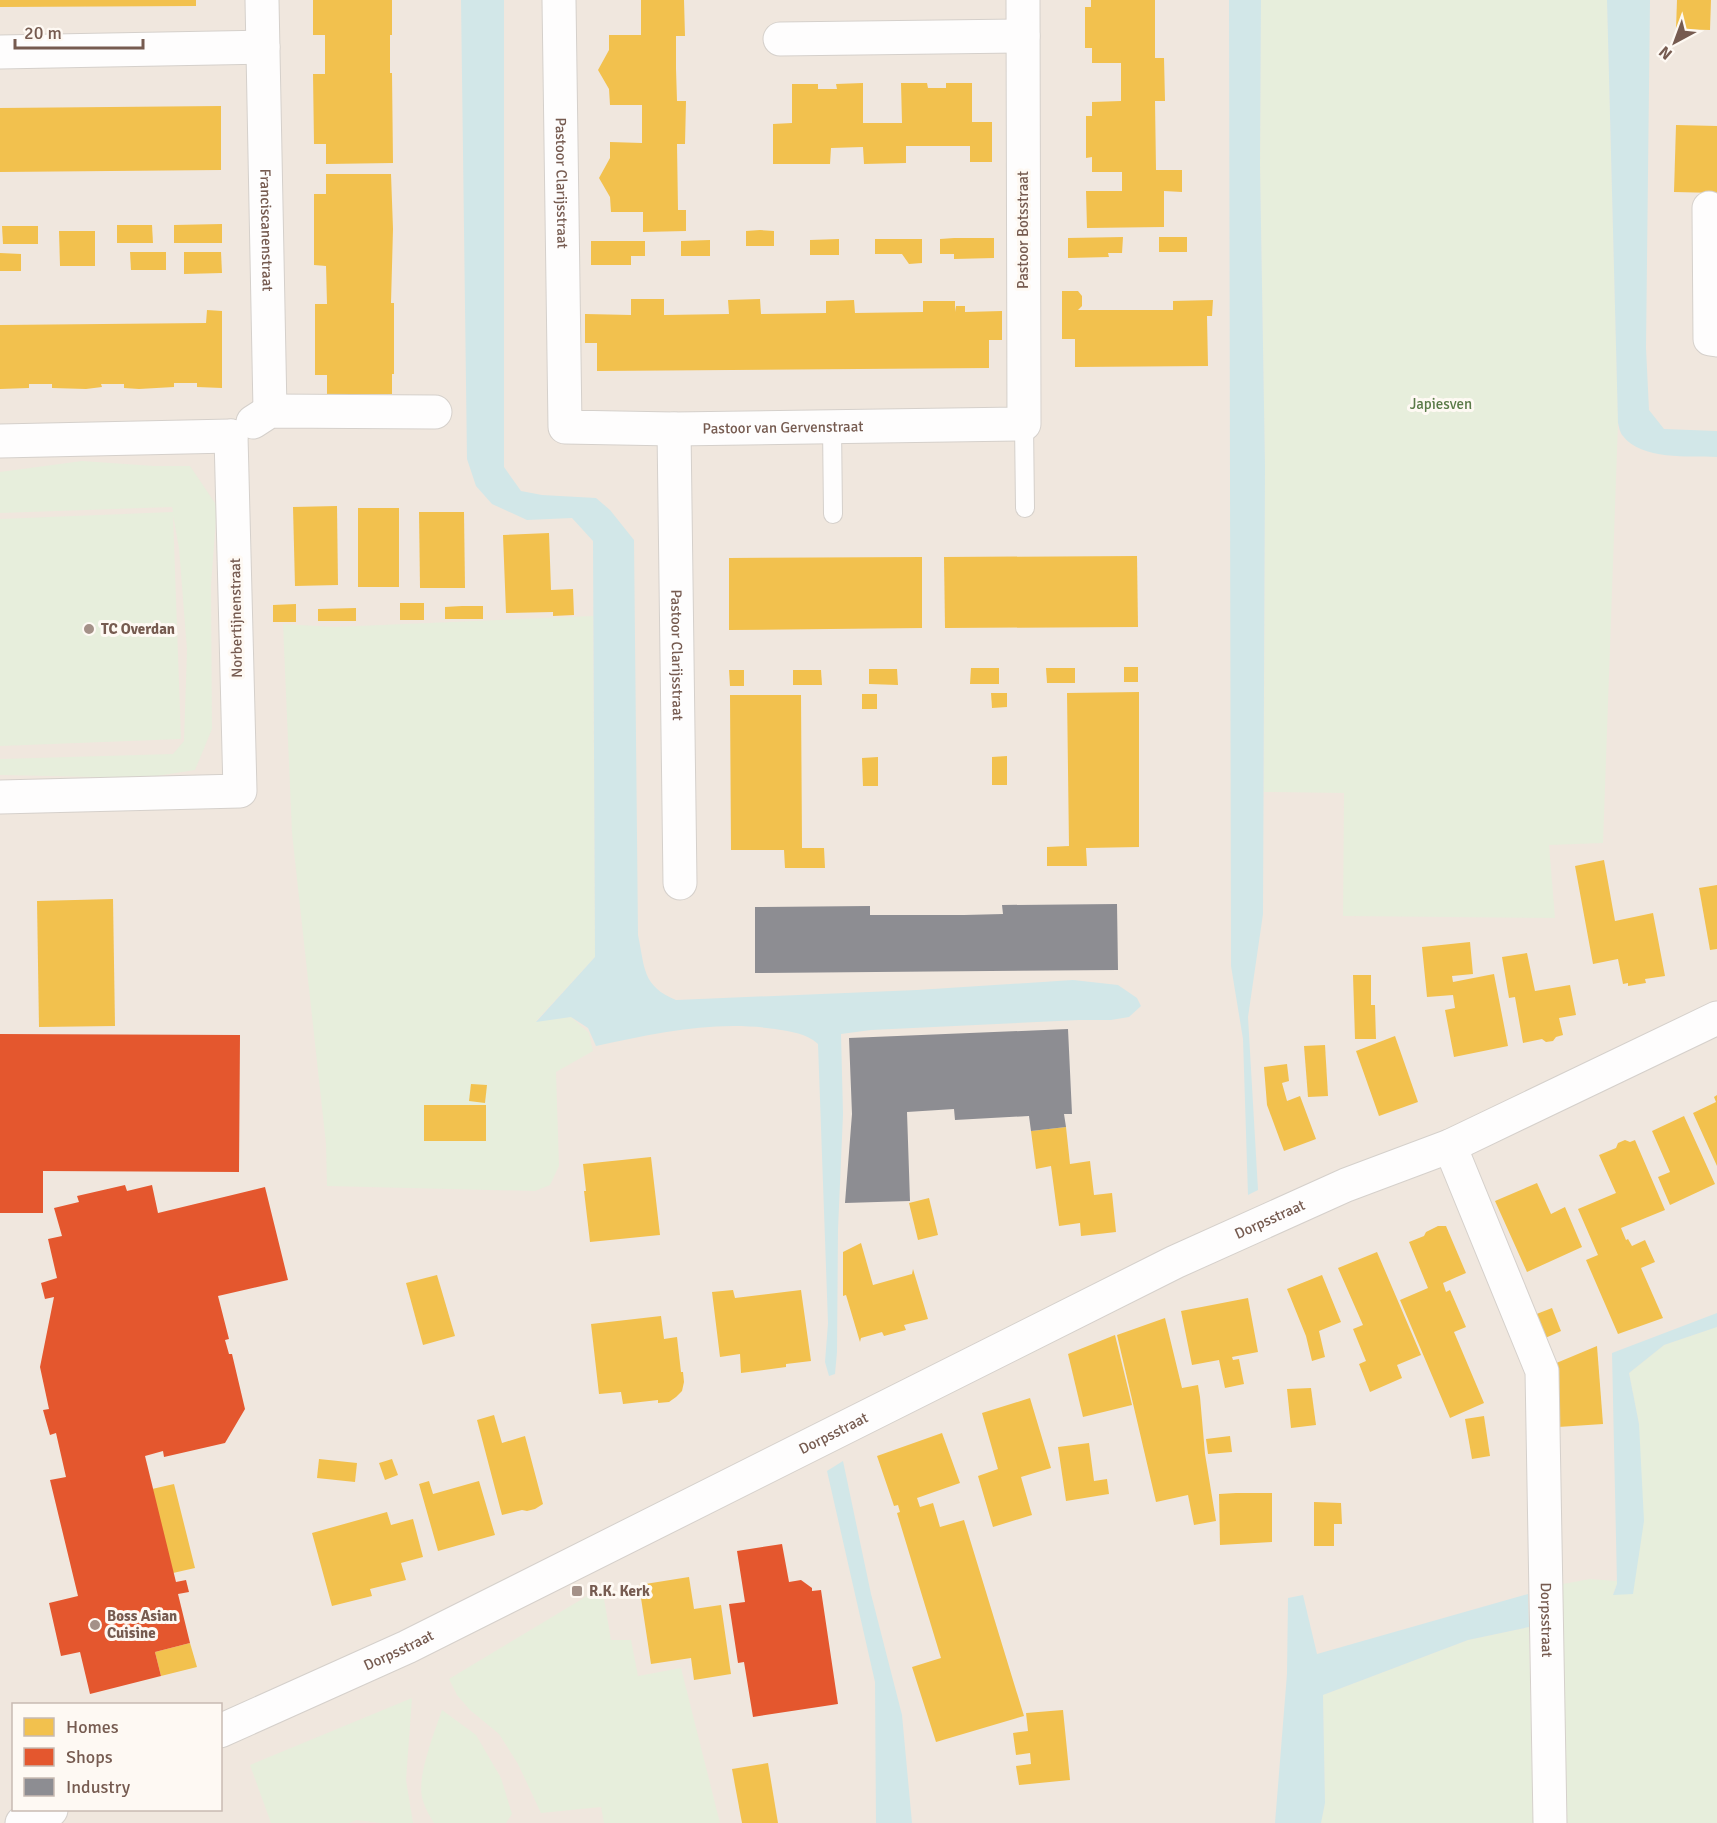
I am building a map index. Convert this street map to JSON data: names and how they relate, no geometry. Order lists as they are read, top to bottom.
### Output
{
  "streets": {
    "street": [
      "Pastoor Clarijsstraat",
      "Franciscanenstraat",
      "Pastoor Botsstraat",
      "Pastoor van Gervenstraat",
      "Norbertijnenstraat",
      "Dorpsstraat"
    ]
  },
  "crossings": [
    ["Pastoor Clarijsstraat", "Pastoor van Gervenstraat"],
    ["Pastoor Botsstraat", "Pastoor van Gervenstraat"]
  ],
  "parks": ["Japiesven"],
  "places": {
    "other": ["TC Overdan", "Boss Asian Cuisine"],
    "transit": ["R.K. Kerk"]
  },
  "legend": ["Homes", "Shops", "Industry"],
  "scale_bar": "20 m",
  "north": "bottom left"
}
